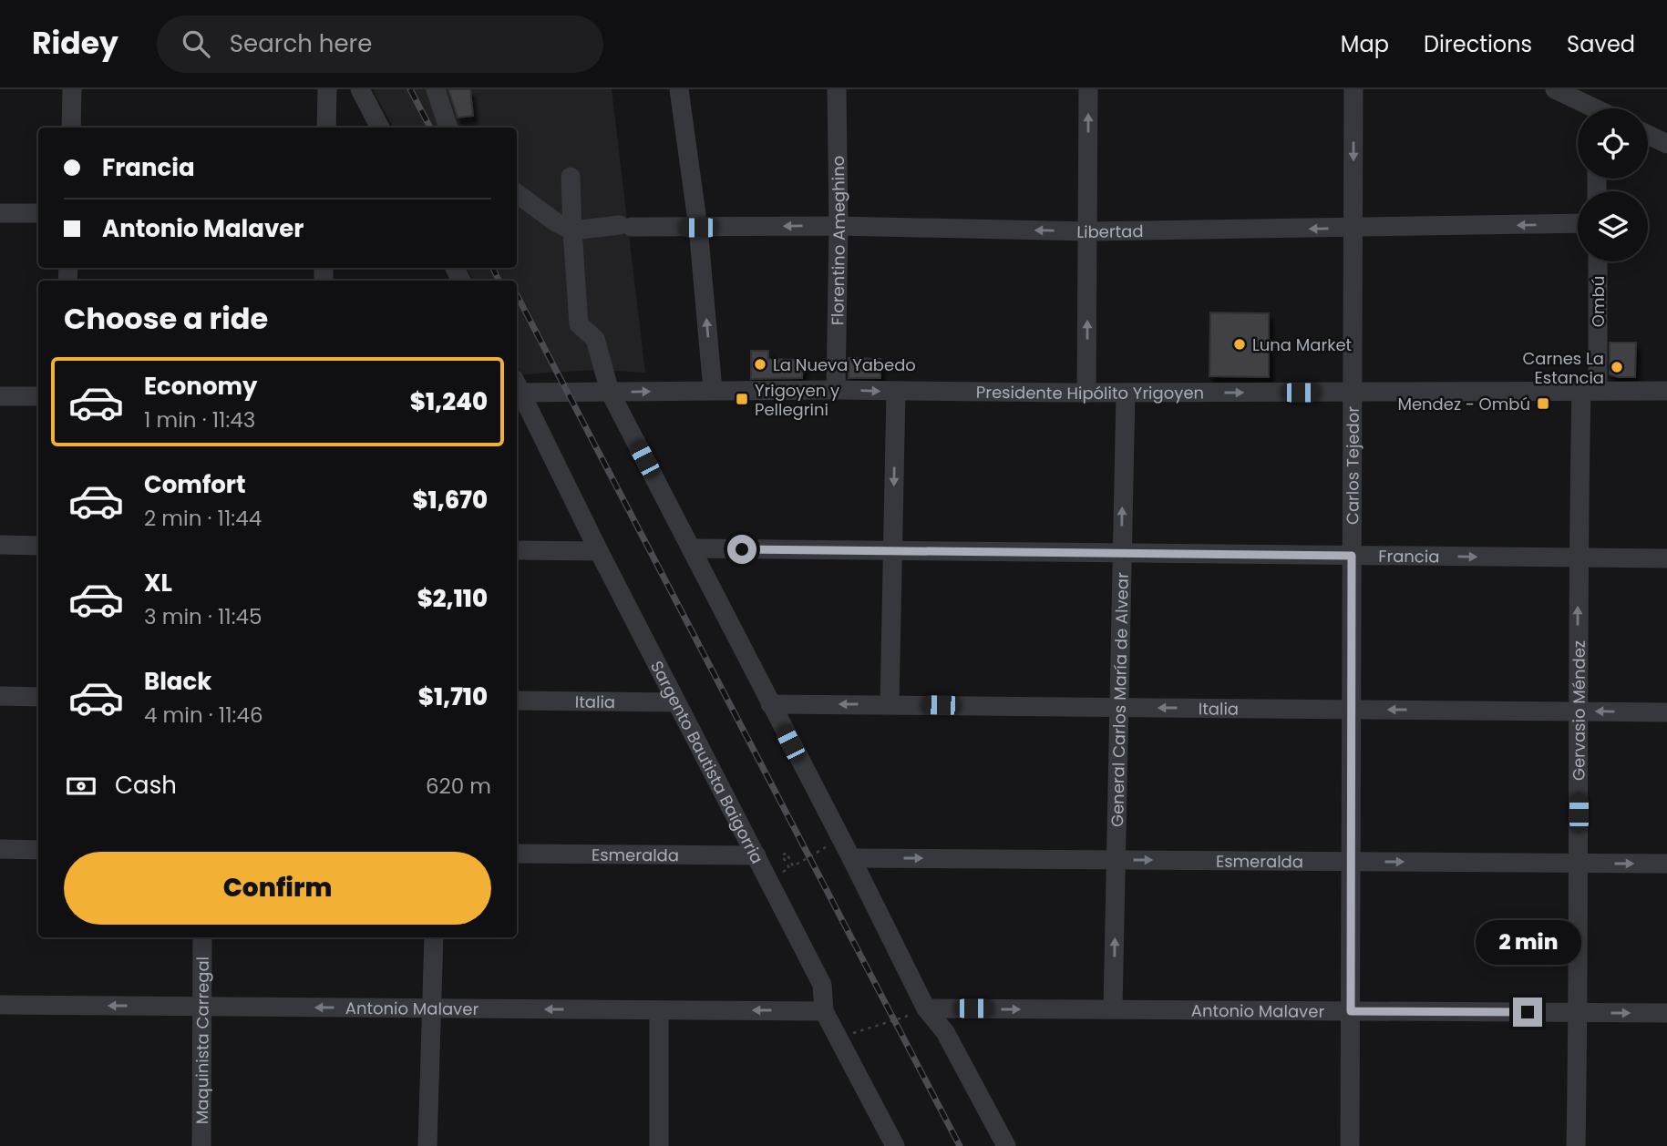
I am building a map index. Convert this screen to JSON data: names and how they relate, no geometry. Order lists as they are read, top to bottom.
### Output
{
  "streets": {
    "street": [
      "Libertad",
      "Florentino Ameghino",
      "Ombú",
      "Presidente Hipólito Yrigoyen",
      "Carlos Tejedor",
      "Francia",
      "General Carlos María de Alvear",
      "Italia",
      "Gervasio Méndez",
      "Sargento Bautista Baigorria",
      "Esmeralda",
      "Antonio Malaver",
      "Maquinista Carregal"
    ]
  },
  "crossings": [
    ["Libertad", "Florentino Ameghino"],
    ["Libertad", "Carlos Tejedor"],
    ["Florentino Ameghino", "Presidente Hipólito Yrigoyen"],
    ["Ombú", "Presidente Hipólito Yrigoyen"],
    ["Ombú", "Gervasio Méndez"],
    ["Presidente Hipólito Yrigoyen", "Carlos Tejedor"],
    ["Presidente Hipólito Yrigoyen", "General Carlos María de Alvear"],
    ["Presidente Hipólito Yrigoyen", "Gervasio Méndez"],
    ["Carlos Tejedor", "Francia"],
    ["Carlos Tejedor", "Italia"],
    ["Carlos Tejedor", "Esmeralda"],
    ["Carlos Tejedor", "Antonio Malaver"],
    ["Francia", "General Carlos María de Alvear"],
    ["Francia", "Gervasio Méndez"],
    ["General Carlos María de Alvear", "Italia"],
    ["General Carlos María de Alvear", "Esmeralda"],
    ["General Carlos María de Alvear", "Antonio Malaver"],
    ["Italia", "Gervasio Méndez"],
    ["Italia", "Sargento Bautista Baigorria"],
    ["Gervasio Méndez", "Esmeralda"],
    ["Gervasio Méndez", "Antonio Malaver"],
    ["Sargento Bautista Baigorria", "Esmeralda"],
    ["Sargento Bautista Baigorria", "Antonio Malaver"],
    ["Antonio Malaver", "Maquinista Carregal"]
  ],
  "one_way": [
    "Libertad",
    "General Carlos María de Alvear",
    "Italia",
    "Esmeralda"
  ],
  "places": {
    "other": ["Luna Market", "La Nueva Yabedo", "Carnes La Estancia"],
    "transit": ["Yrigoyen y Pellegrini", "Mendez - Ombú"]
  },
  "page": {
    "header": "Ridey",
    "search": "Search here",
    "nav": ["Map", "Directions", "Saved"],
    "banner": ["Francia", "Antonio Malaver"],
    "heading": "Choose a ride",
    "list": [
      {
        "name": "Economy",
        "note": "1 min · 11:43",
        "value": "$1,240"
      },
      {
        "name": "Comfort",
        "note": "2 min · 11:44",
        "value": "$1,670"
      },
      {
        "name": "XL",
        "note": "3 min · 11:45",
        "value": "$2,110"
      },
      {
        "name": "Black",
        "note": "4 min · 11:46",
        "value": "$1,710"
      }
    ],
    "pay": ["Cash", "620 m"],
    "buttons": "Confirm",
    "bubble": "2 min"
  }
}
